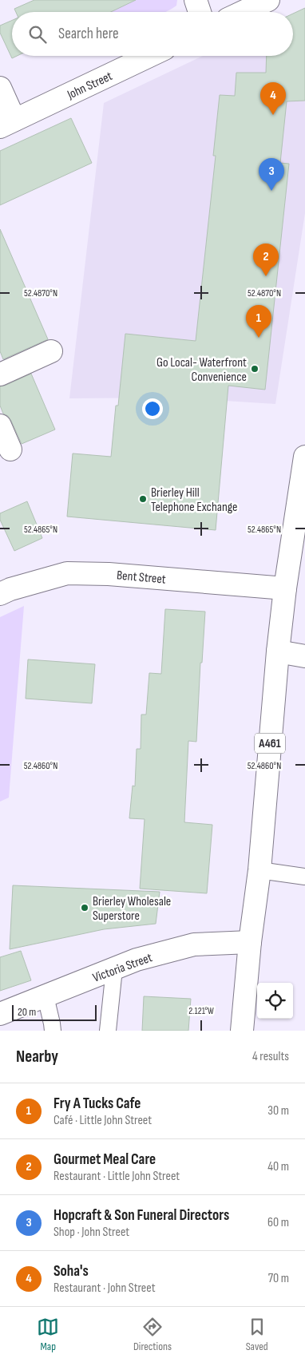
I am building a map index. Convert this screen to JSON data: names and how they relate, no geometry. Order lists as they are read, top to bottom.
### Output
{
  "streets": {
    "main road": [
      "John Street",
      "Bent Street",
      "A461",
      "Victoria Street"
    ]
  },
  "crossings": [
    ["Bent Street", "A461"],
    ["A461", "Victoria Street"]
  ],
  "places": ["Go Local- Waterfront Convenience", "Brierley Hill Telephone Exchange", "Brierley Wholesale Superstore"],
  "scale_bar": "20 m",
  "page": {
    "search": "Search here",
    "pins": [
      "4",
      "3",
      "2",
      "1"
    ],
    "scale": "20 m",
    "heading": ["Nearby", "4 results"],
    "list": [
      {
        "mark": "1",
        "name": "Fry A Tucks Cafe",
        "note": "Café · Little John Street",
        "value": "30 m"
      },
      {
        "mark": "2",
        "name": "Gourmet Meal Care",
        "note": "Restaurant · Little John Street",
        "value": "40 m"
      },
      {
        "mark": "3",
        "name": "Hopcraft & Son Funeral Directors",
        "note": "Shop · John Street",
        "value": "60 m"
      },
      {
        "mark": "4",
        "name": "Soha's",
        "note": "Restaurant · John Street",
        "value": "70 m"
      }
    ],
    "nav": ["Map", "Directions", "Saved"]
  },
  "coordinates": [
    "52.4870°N",
    "52.4865°N",
    "52.4860°N",
    "2.121°W"
  ]
}
